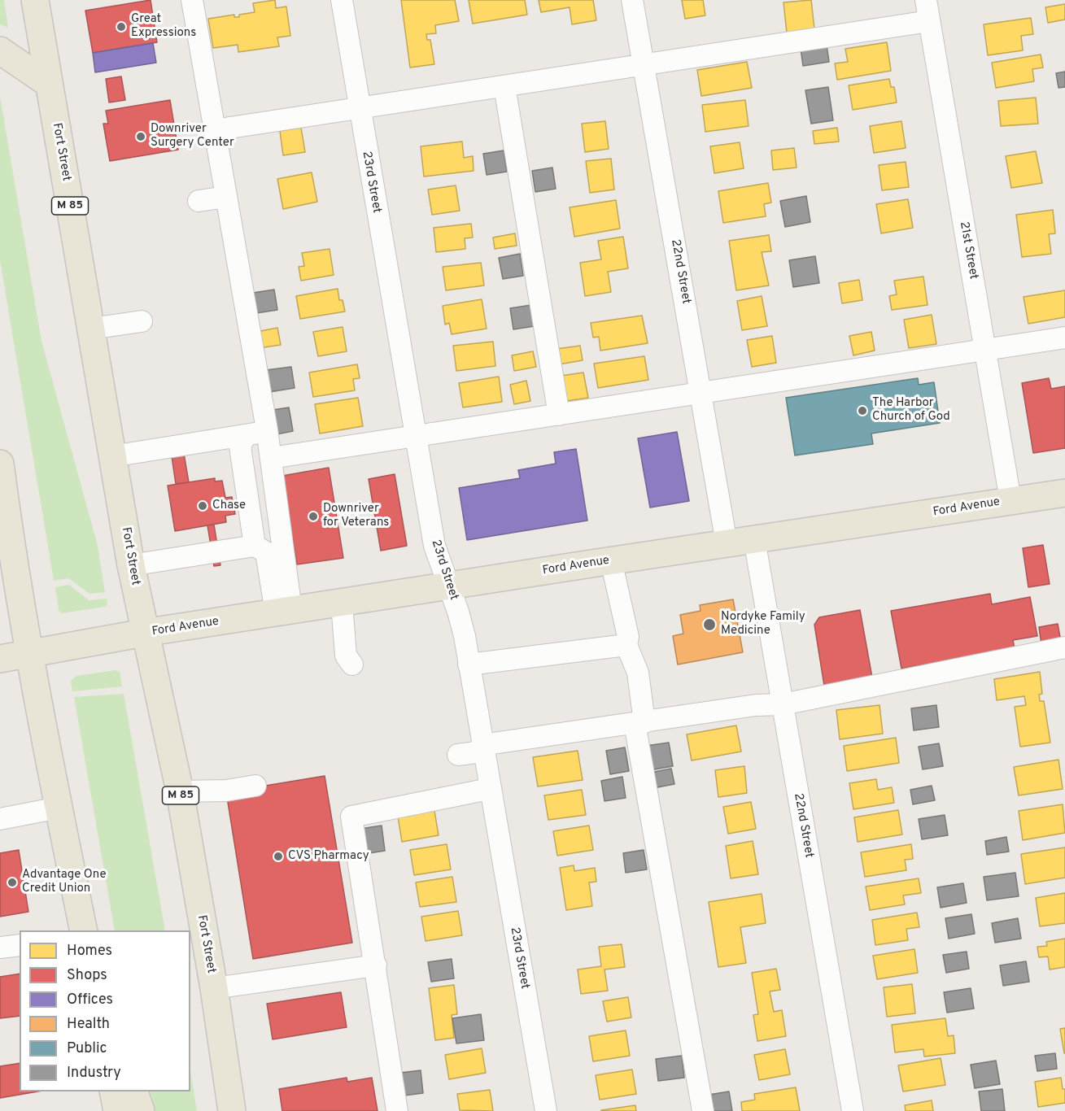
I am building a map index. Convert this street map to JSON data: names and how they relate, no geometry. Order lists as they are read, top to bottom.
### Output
{
  "streets": {
    "main road": ["Fort Street", "M 85", "Ford Avenue"],
    "street": ["23rd Street", "21st Street", "22nd Street"]
  },
  "crossings": [
    ["Fort Street", "Ford Avenue"],
    ["23rd Street", "Ford Avenue"],
    ["21st Street", "Ford Avenue"],
    ["22nd Street", "Ford Avenue"]
  ],
  "places": [
    "Great Expressions",
    "Downriver Surgery Center",
    "The Harbor Church of God",
    "Chase",
    "Downriver for Veterans",
    "Nordyke Family Medicine",
    "CVS Pharmacy",
    "Advantage One Credit Union"
  ],
  "legend": [
    "Homes",
    "Shops",
    "Offices",
    "Health",
    "Public",
    "Industry"
  ]
}
